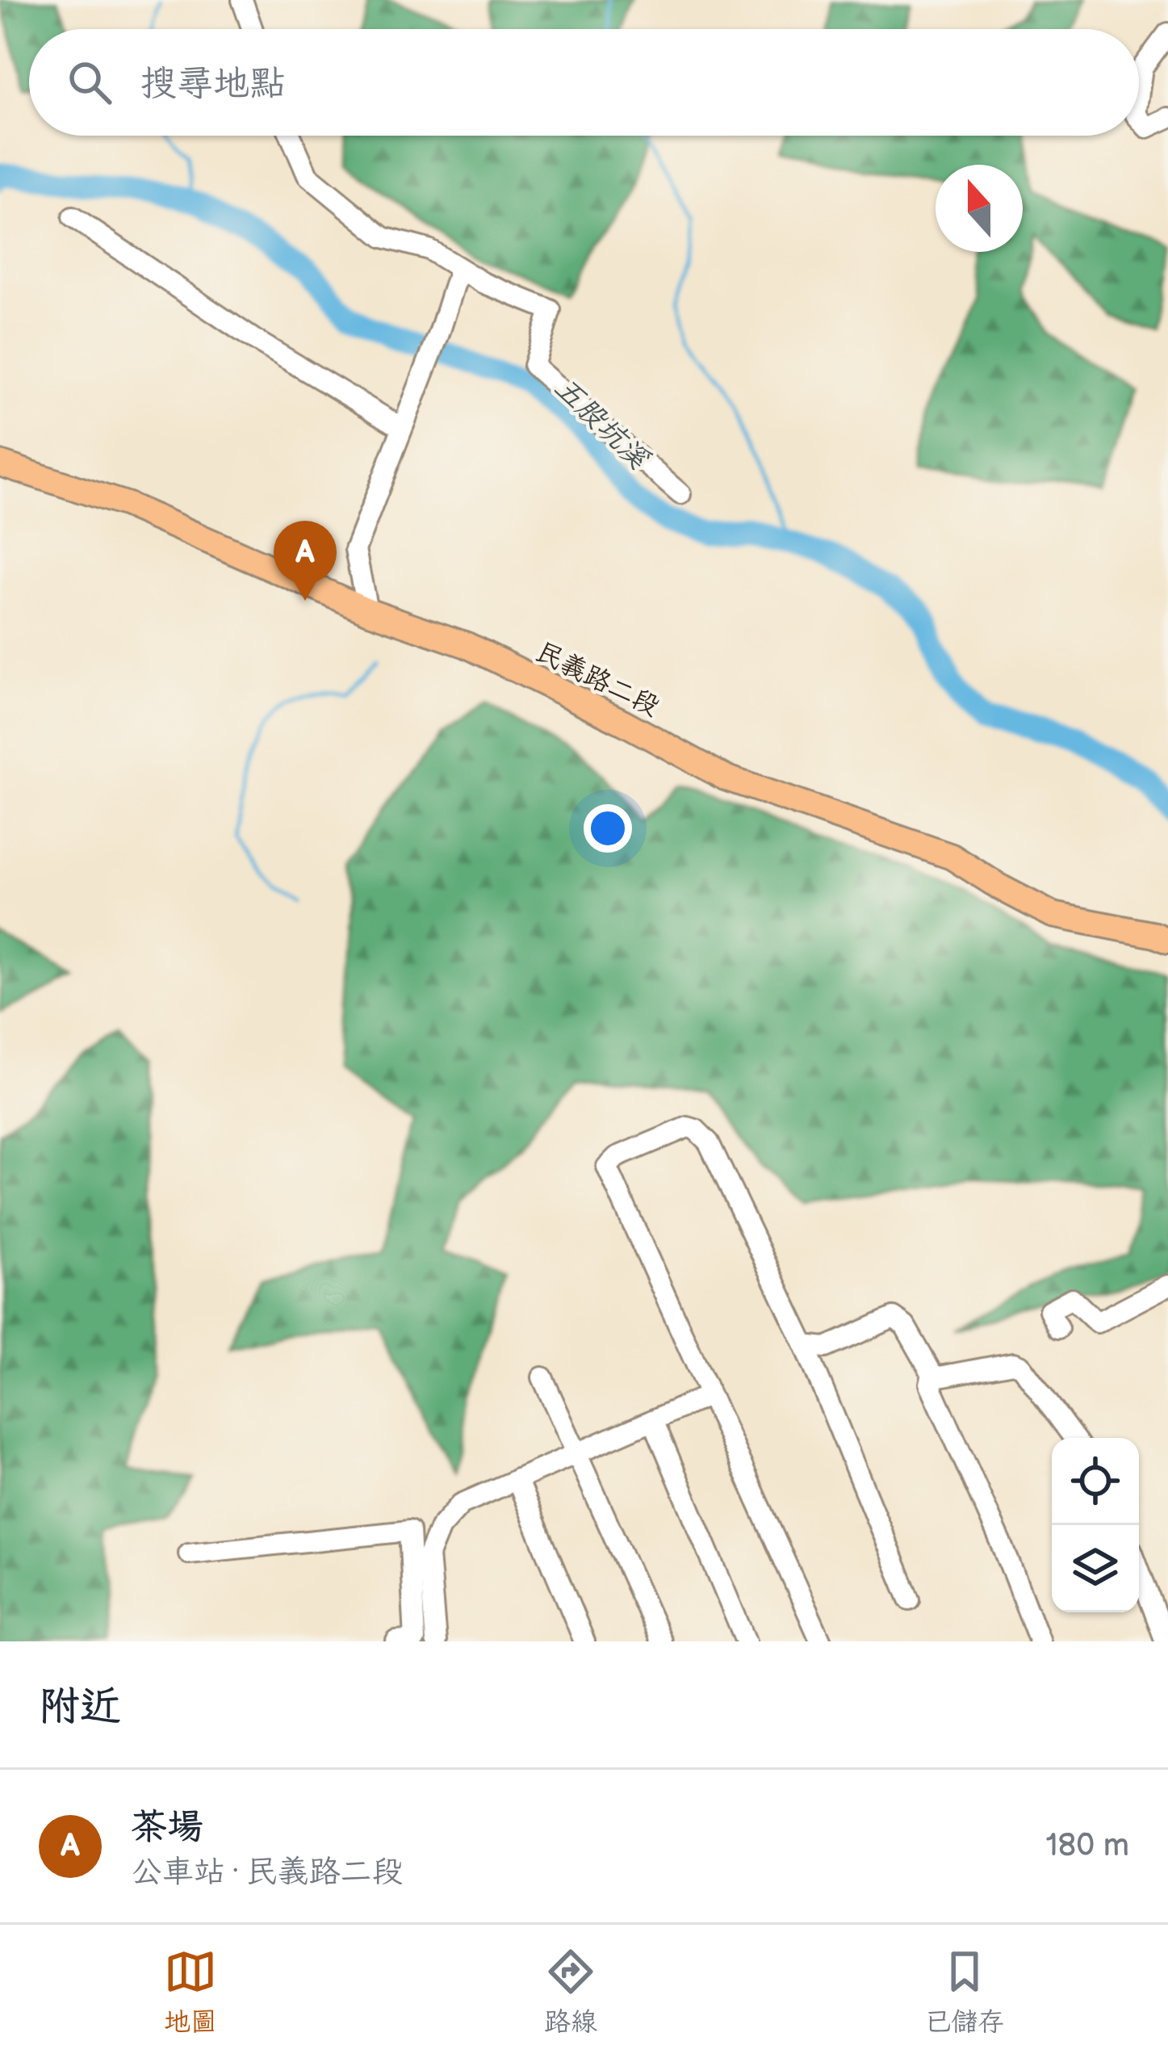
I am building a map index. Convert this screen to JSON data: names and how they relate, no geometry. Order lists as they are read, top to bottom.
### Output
{
  "streets": {
    "main road": ["民義路二段"]
  },
  "water": ["五股坑溪"],
  "north": "top",
  "page": {
    "search": "搜尋地點",
    "pins": "A",
    "heading": "附近",
    "list": [
      {
        "mark": "A",
        "name": "茶場",
        "note": "公車站 · 民義路二段",
        "value": "180 m"
      }
    ],
    "nav": ["地圖", "路線", "已儲存"]
  }
}
